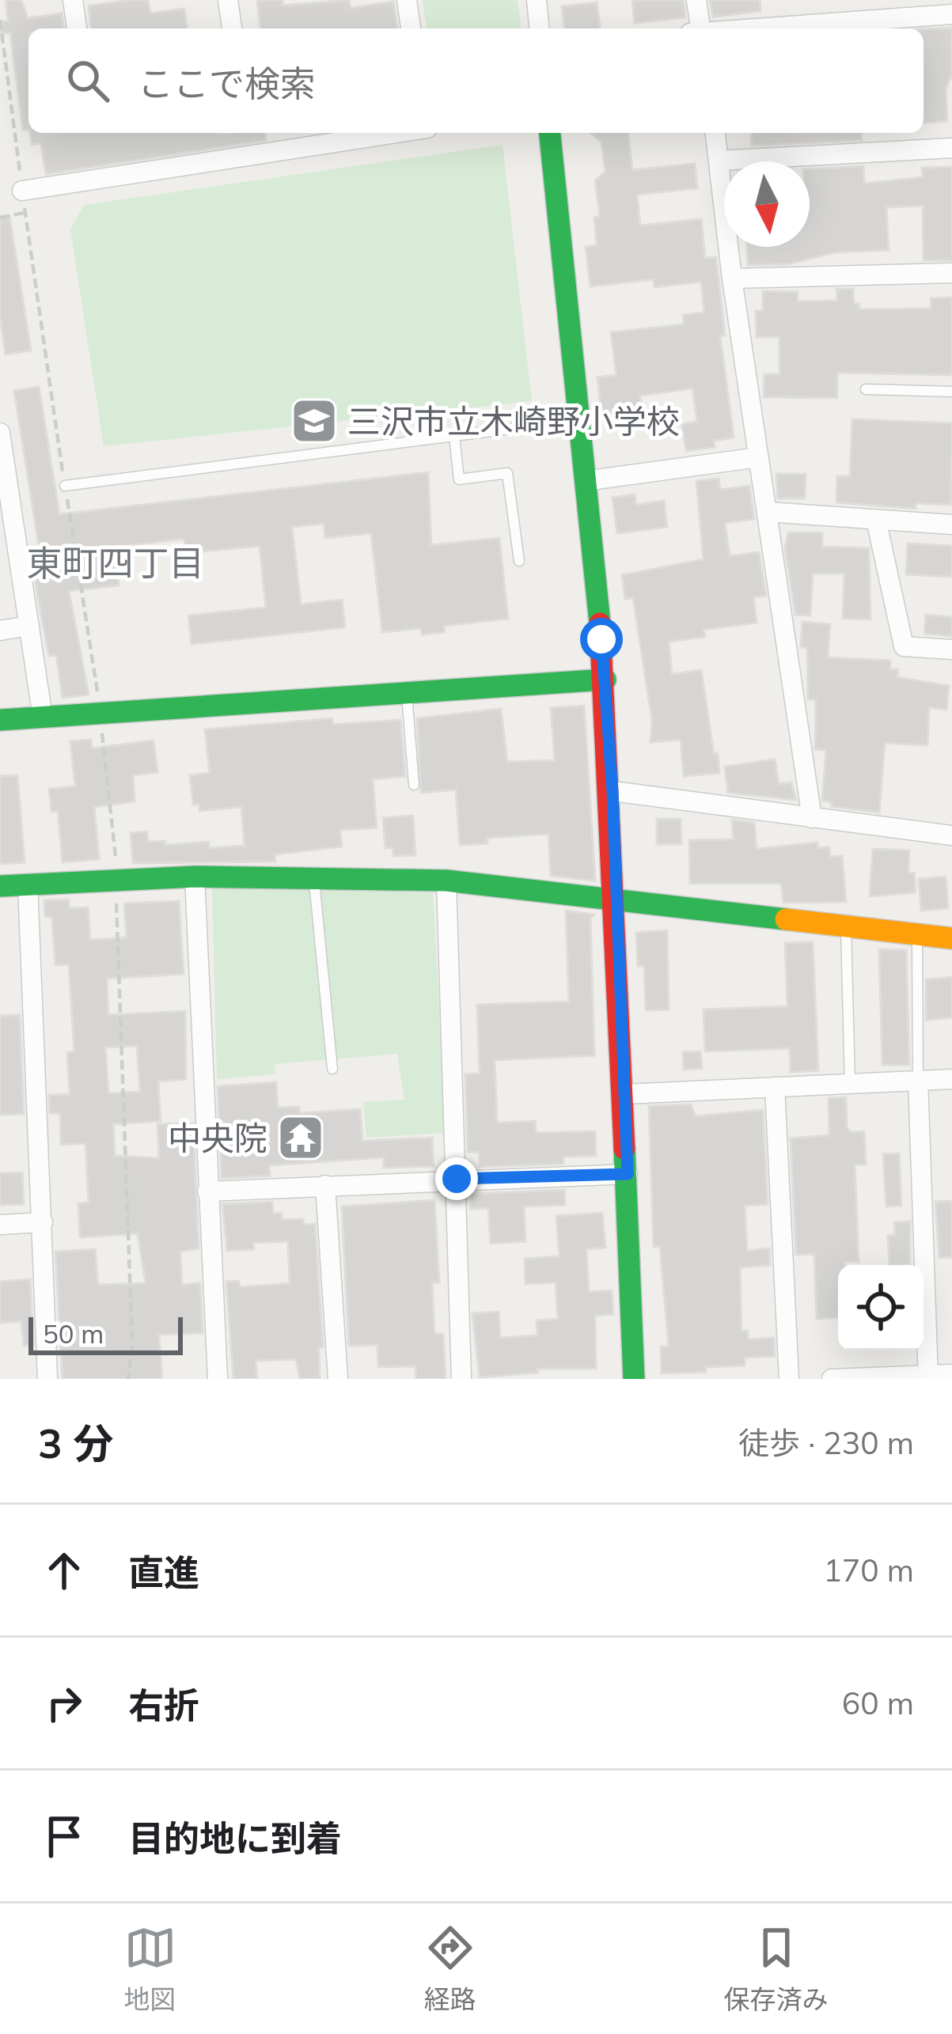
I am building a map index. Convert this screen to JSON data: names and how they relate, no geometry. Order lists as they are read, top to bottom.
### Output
{
  "districts": ["東町四丁目"],
  "places": {
    "school or university": ["三沢市立木崎野小学校"],
    "temple": ["中央院"]
  },
  "scale_bar": "50 m",
  "north": "bottom",
  "page": {
    "search": "ここで検索",
    "scale": "50 m",
    "heading": ["3 分", "徒歩 · 230 m"],
    "list": [
      ["直進", "170 m"],
      ["右折", "60 m"],
      "目的地に到着"
    ],
    "nav": ["地図", "経路", "保存済み"]
  }
}
